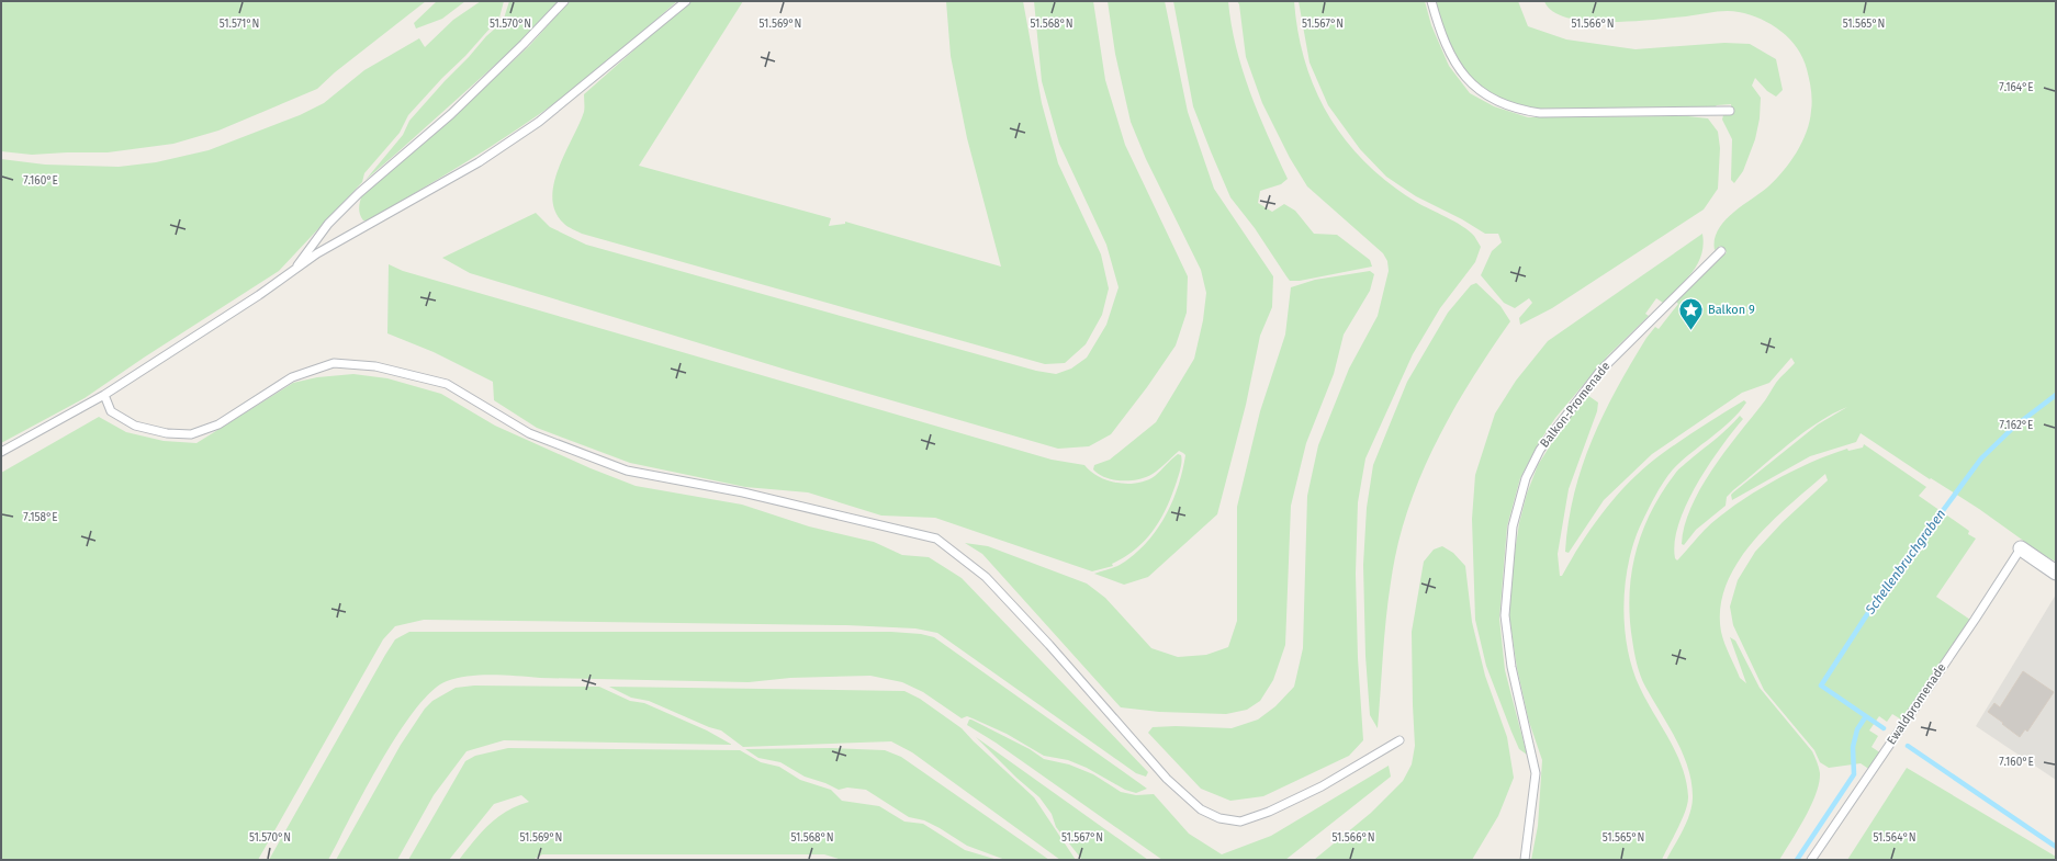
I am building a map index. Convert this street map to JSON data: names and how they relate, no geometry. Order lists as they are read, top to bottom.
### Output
{
  "streets": {
    "lane": ["Balkon-Promenade", "Ewaldpromenade"]
  },
  "water": ["Schellenbruchgraben"],
  "places": {
    "place": ["Balkon 9"]
  },
  "coordinates": [
    "51.571°N",
    "51.570°N",
    "51.569°N",
    "51.568°N",
    "51.567°N",
    "51.566°N",
    "51.565°N",
    "7.164°E",
    "7.160°E",
    "7.162°E",
    "7.158°E",
    "51.564°N"
  ]
}
